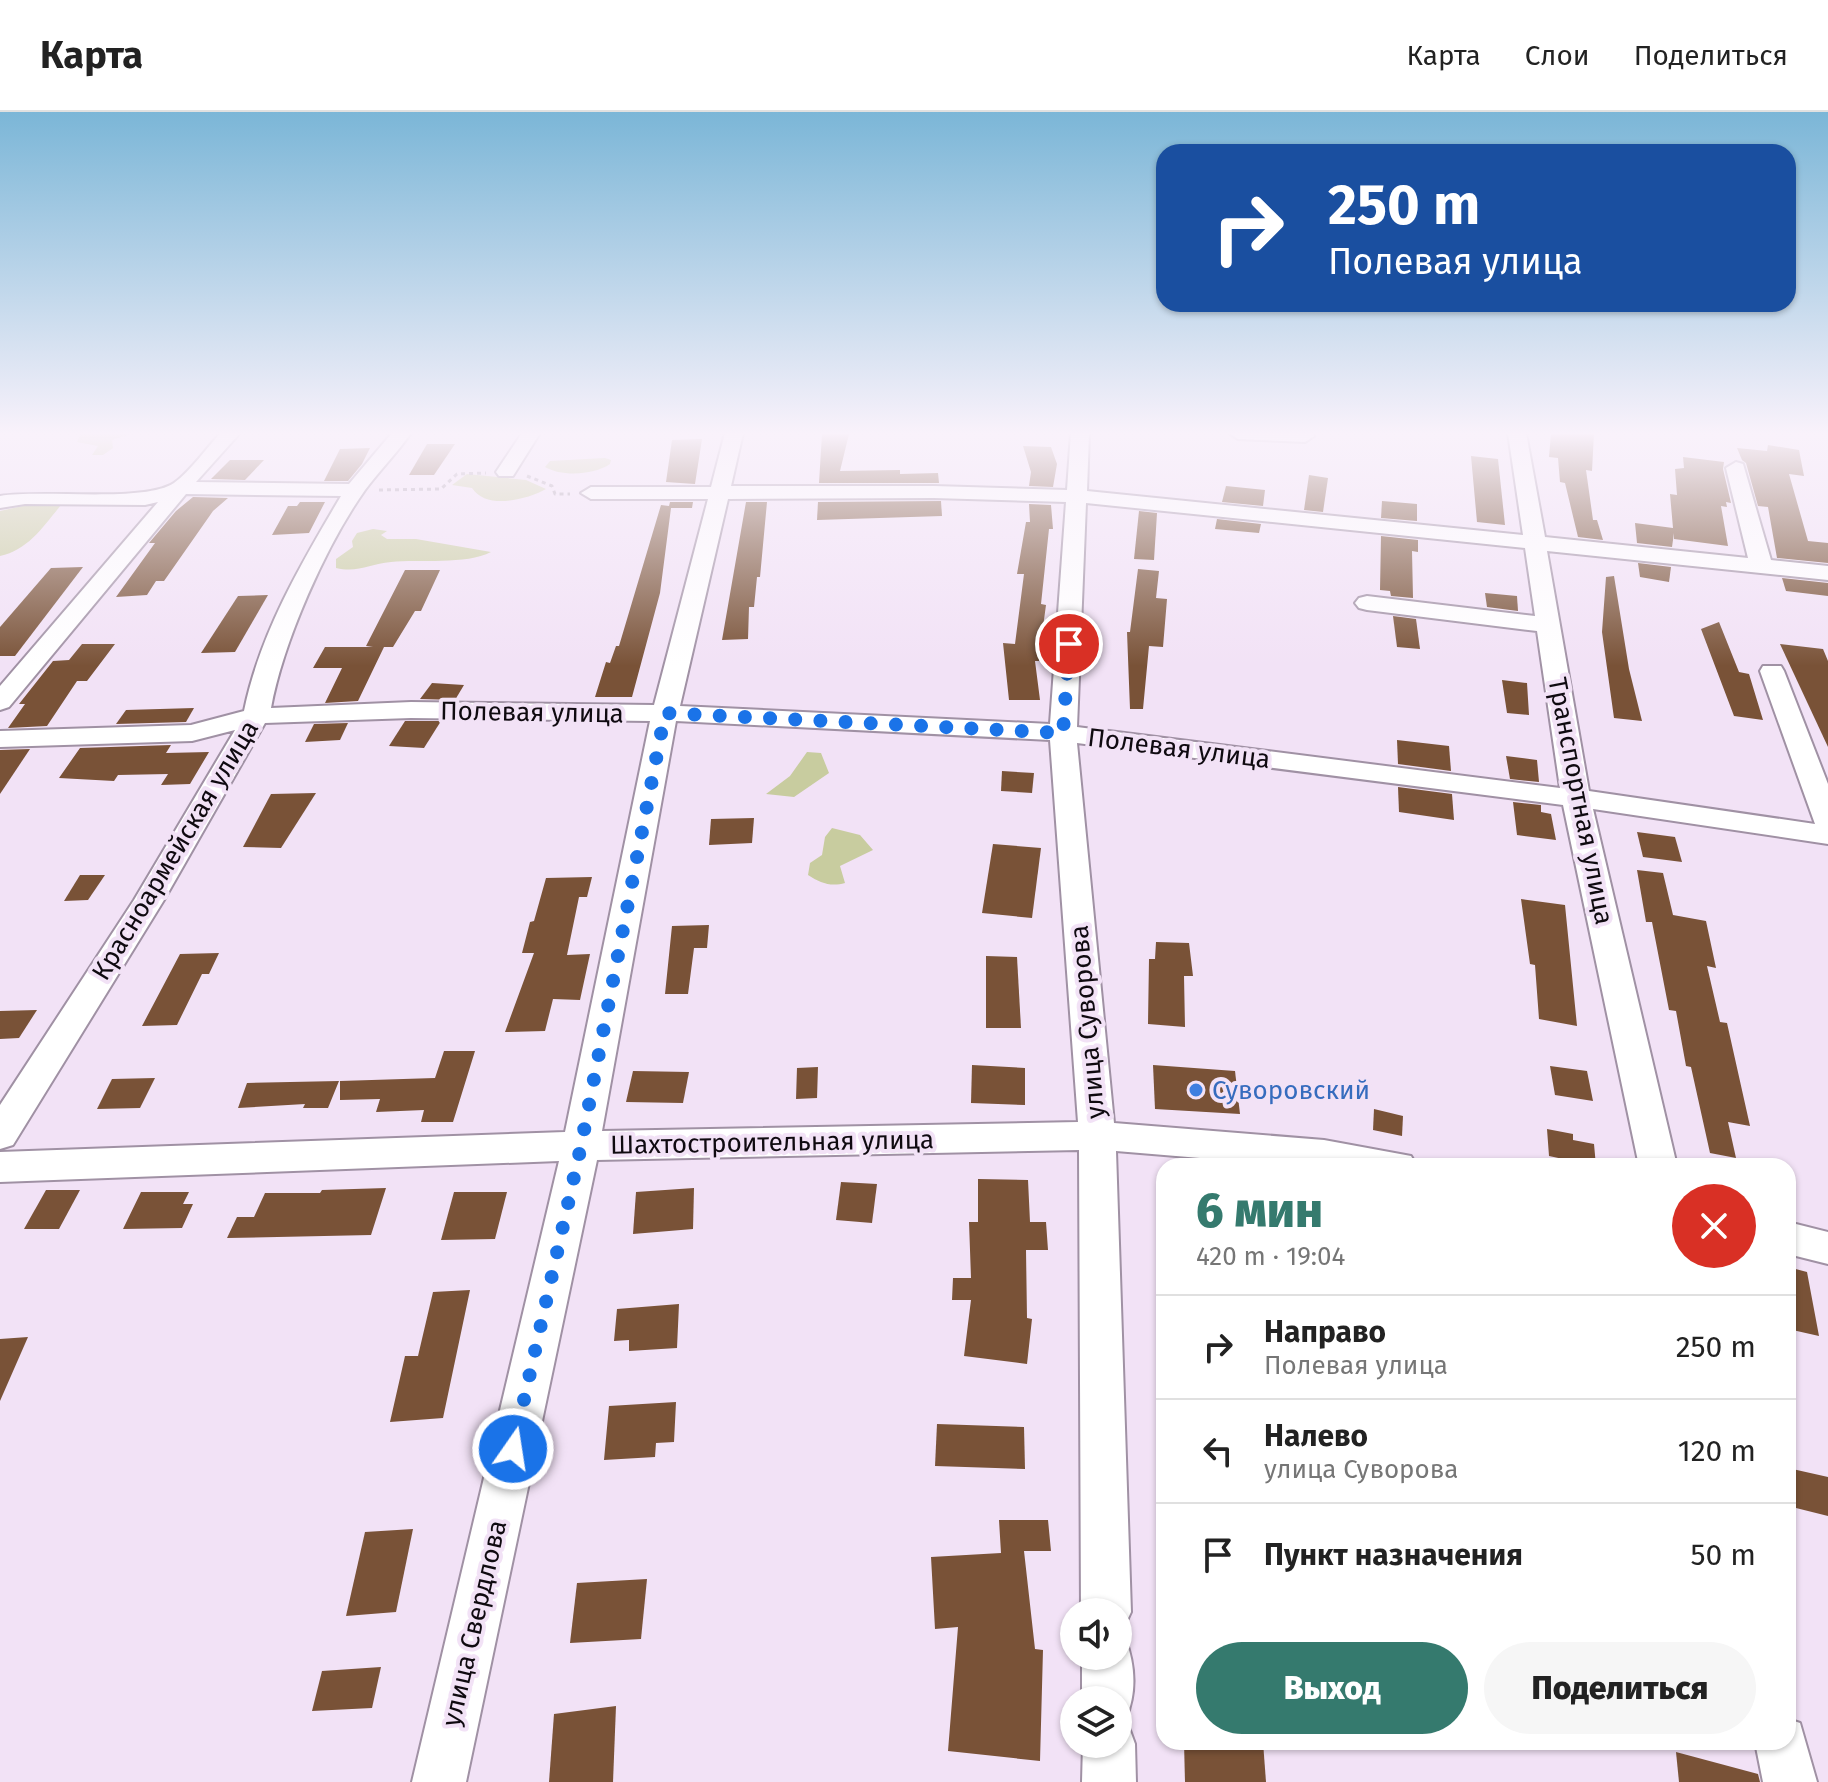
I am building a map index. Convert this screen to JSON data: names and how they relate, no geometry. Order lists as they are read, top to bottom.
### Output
{
  "streets": {
    "street": [
      "Полевая улица",
      "Транспортная улица",
      "Красноармейская улица",
      "улица Суворова",
      "Шахтостроительная улица",
      "улица Свердлова"
    ]
  },
  "crossings": [
    ["Полевая улица", "Транспортная улица"],
    ["Полевая улица", "Красноармейская улица"],
    ["Полевая улица", "улица Суворова"],
    ["Полевая улица", "улица Свердлова"],
    ["улица Суворова", "Шахтостроительная улица"],
    ["Шахтостроительная улица", "улица Свердлова"]
  ],
  "places": ["Суворовский"],
  "page": {
    "header": "Карта",
    "nav": ["Карта", "Слои", "Поделиться"],
    "turn": ["250 m", "Полевая улица"],
    "heading": ["6 мин", "420 m · 19:04"],
    "list": [
      {
        "name": "Направо",
        "note": "Полевая улица",
        "value": "250 m"
      },
      {
        "name": "Налево",
        "note": "улица Суворова",
        "value": "120 m"
      },
      {
        "name": "Пункт назначения",
        "value": "50 m"
      }
    ],
    "buttons": ["Выход", "Поделиться"]
  }
}
